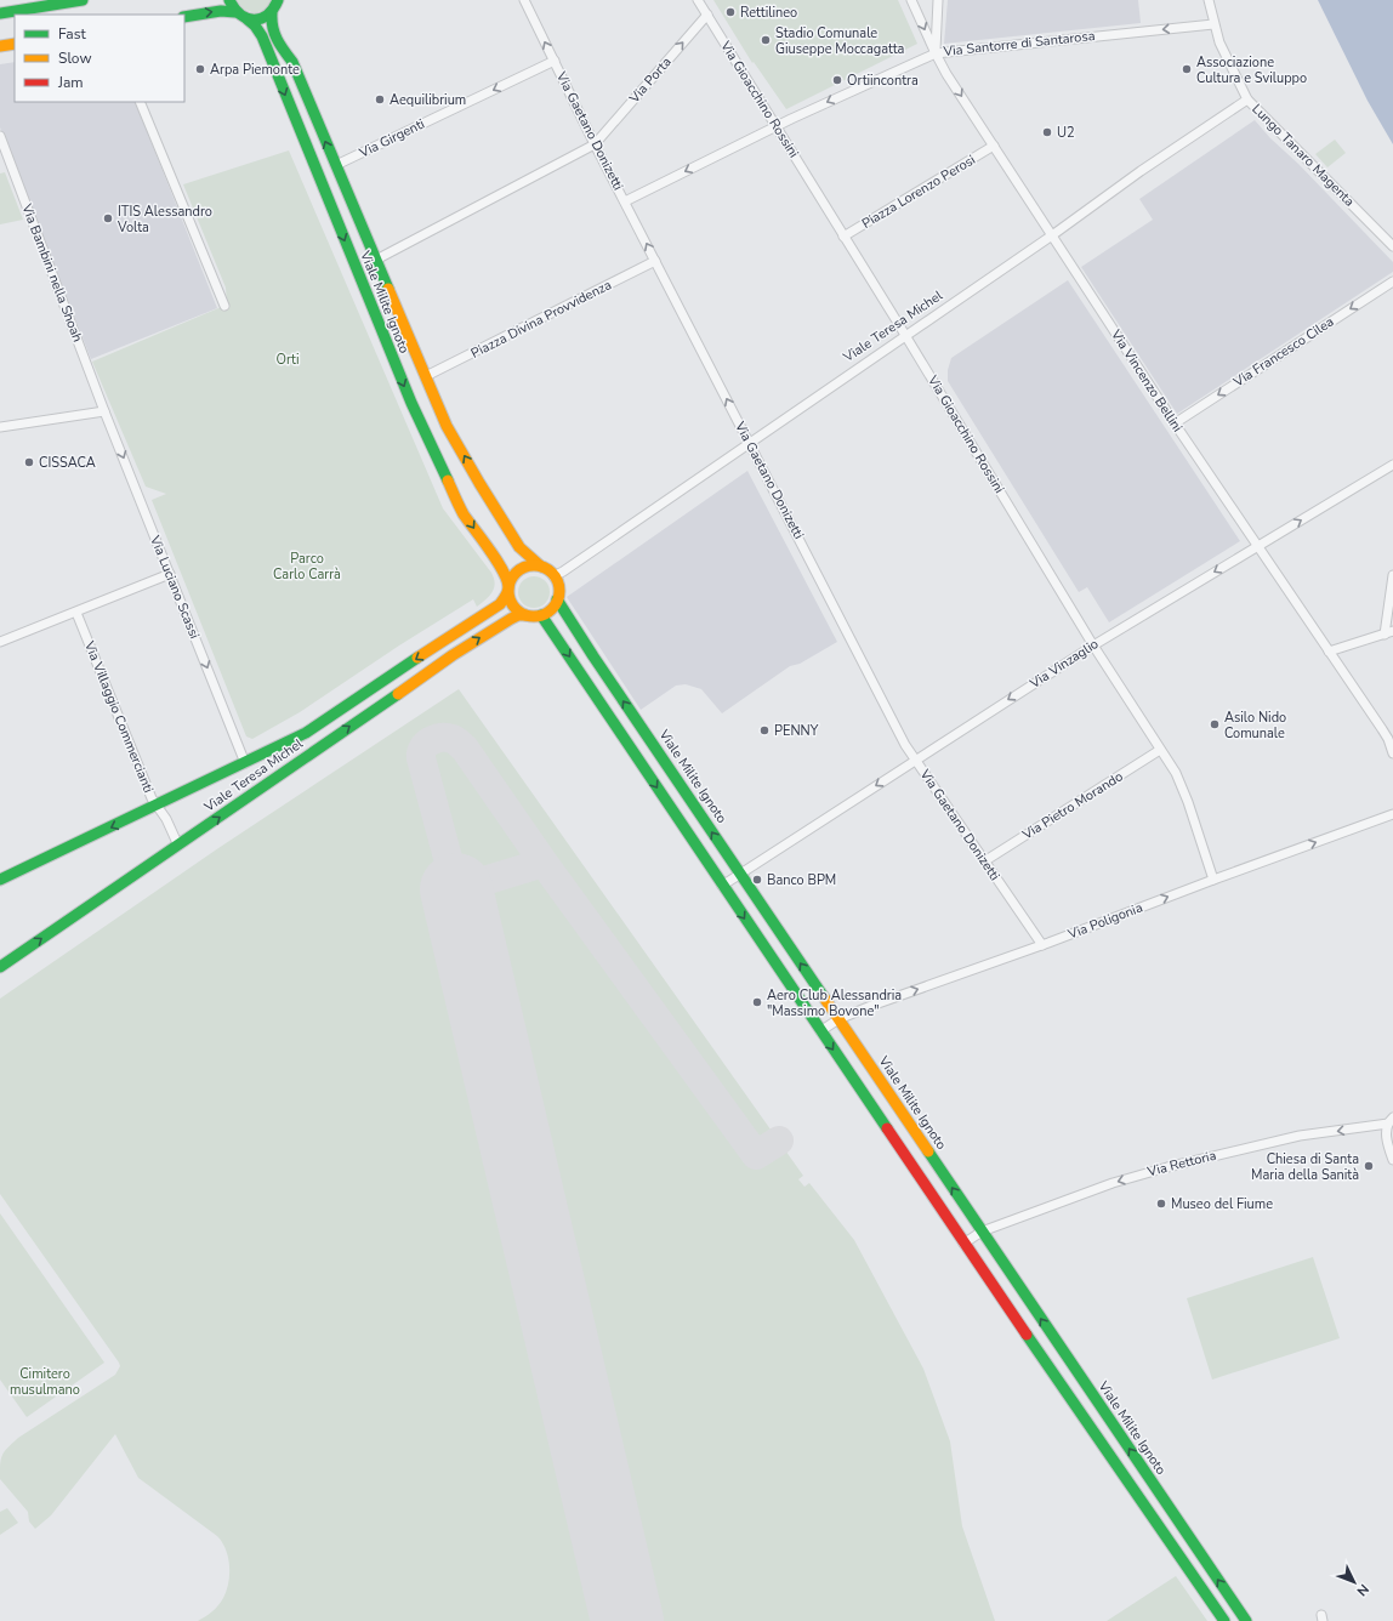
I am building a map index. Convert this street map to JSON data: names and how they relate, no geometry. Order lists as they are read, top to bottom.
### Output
{
  "streets": {
    "main road": ["Viale Milite Ignoto", "Viale Teresa Michel"],
    "street": [
      "Via Santorre di Santarosa",
      "Via Porta",
      "Via Gioacchino Rossini",
      "Via Gaetano Donizetti",
      "Via Girgenti",
      "Lungo Tanaro Magenta",
      "Piazza Lorenzo Perosi",
      "Via Bambini nella Shoah",
      "Piazza Divina Provvidenza",
      "Via Francesco Cilea",
      "Via Vincenzo Bellini",
      "Via Luciano Scassi",
      "Via Vinzaglio",
      "Via Villaggio Commercianti",
      "Via Pietro Morando",
      "Via Poligonia",
      "Via Rettoria"
    ]
  },
  "crossings": [
    ["Via Santorre di Santarosa", "Via Gioacchino Rossini"],
    ["Via Santorre di Santarosa", "Via Gaetano Donizetti"],
    ["Via Santorre di Santarosa", "Lungo Tanaro Magenta"],
    ["Via Santorre di Santarosa", "Via Vincenzo Bellini"],
    ["Via Porta", "Via Gioacchino Rossini"],
    ["Via Porta", "Via Gaetano Donizetti"],
    ["Via Gioacchino Rossini", "Piazza Lorenzo Perosi"],
    ["Via Gioacchino Rossini", "Viale Teresa Michel"],
    ["Via Gioacchino Rossini", "Via Vinzaglio"],
    ["Via Gioacchino Rossini", "Via Pietro Morando"],
    ["Via Gioacchino Rossini", "Via Poligonia"],
    ["Via Gaetano Donizetti", "Via Girgenti"],
    ["Via Gaetano Donizetti", "Piazza Divina Provvidenza"],
    ["Via Gaetano Donizetti", "Viale Teresa Michel"],
    ["Via Gaetano Donizetti", "Via Vinzaglio"],
    ["Via Gaetano Donizetti", "Via Pietro Morando"],
    ["Via Gaetano Donizetti", "Via Poligonia"],
    ["Via Girgenti", "Viale Milite Ignoto"],
    ["Lungo Tanaro Magenta", "Viale Teresa Michel"],
    ["Piazza Lorenzo Perosi", "Via Vincenzo Bellini"],
    ["Via Bambini nella Shoah", "Via Luciano Scassi"],
    ["Viale Milite Ignoto", "Piazza Divina Provvidenza"],
    ["Viale Milite Ignoto", "Viale Teresa Michel"],
    ["Viale Milite Ignoto", "Via Vinzaglio"],
    ["Viale Milite Ignoto", "Via Poligonia"],
    ["Viale Milite Ignoto", "Via Rettoria"],
    ["Viale Teresa Michel", "Via Vincenzo Bellini"],
    ["Viale Teresa Michel", "Via Luciano Scassi"],
    ["Viale Teresa Michel", "Via Villaggio Commercianti"],
    ["Via Francesco Cilea", "Via Vincenzo Bellini"],
    ["Via Vincenzo Bellini", "Via Vinzaglio"]
  ],
  "one_way": [
    "Via Santorre di Santarosa",
    "Via Porta",
    "Via Girgenti",
    "Via Francesco Cilea",
    "Via Luciano Scassi",
    "Via Poligonia",
    "Via Rettoria"
  ],
  "parks": ["Orti", "Parco Carlo Carrà", "Cimitero musulmano"],
  "places": [
    "Rettilineo",
    "Stadio Comunale Giuseppe Moccagatta",
    "Arpa Piemonte",
    "Associazione Cultura e Sviluppo",
    "Ortiincontra",
    "Aequilibrium",
    "U2",
    "ITIS Alessandro Volta",
    "CISSACA",
    "Asilo Nido Comunale",
    "PENNY",
    "Banco BPM",
    "Aero Club Alessandria \"Massimo Bovone\"",
    "Chiesa di Santa Maria della Sanità",
    "Museo del Fiume"
  ],
  "legend": ["Fast", "Slow", "Jam"],
  "north": "bottom right"
}
